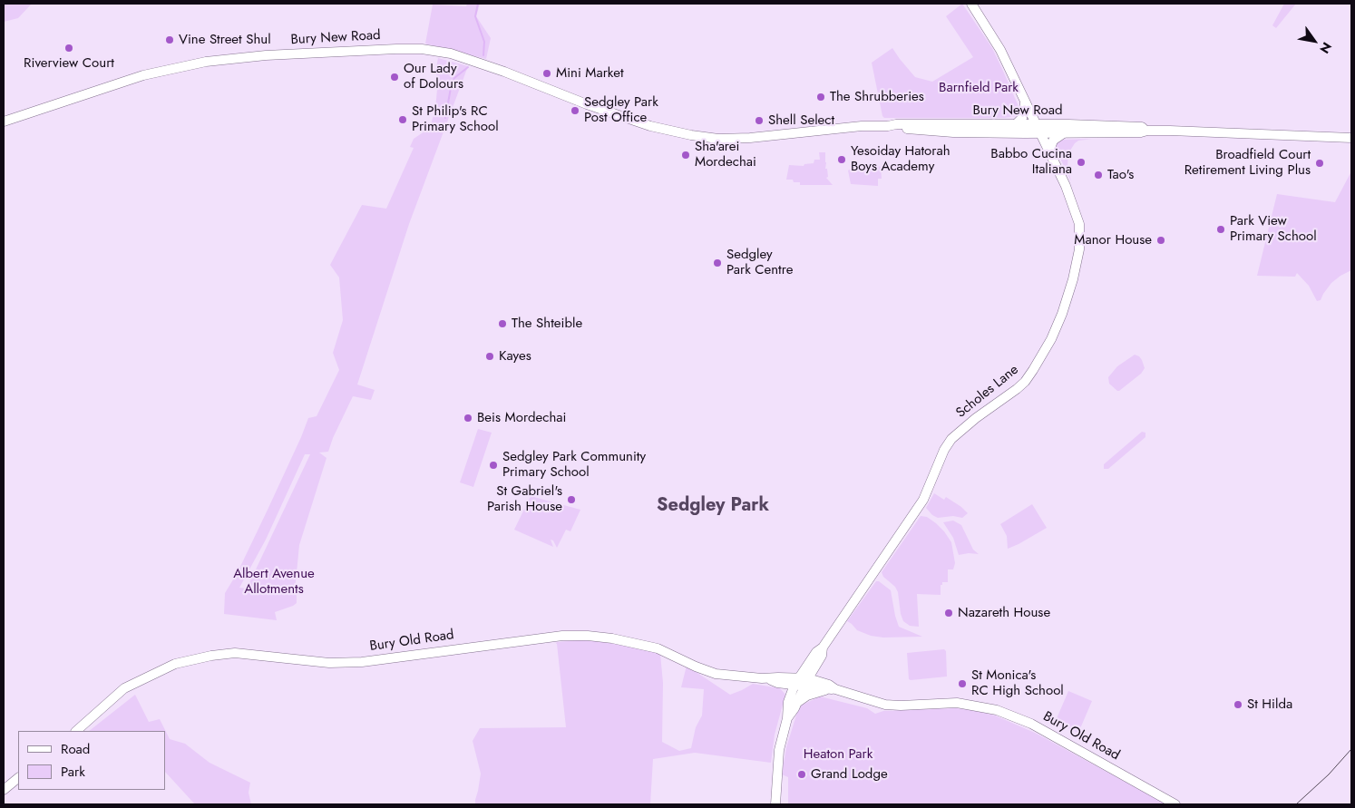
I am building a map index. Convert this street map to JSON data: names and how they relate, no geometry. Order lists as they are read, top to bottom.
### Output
{
  "streets": {
    "main road": ["Bury New Road", "Scholes Lane", "Bury Old Road"]
  },
  "crossings": [
    ["Bury New Road", "Scholes Lane"],
    ["Scholes Lane", "Bury Old Road"]
  ],
  "districts": ["Sedgley Park"],
  "parks": ["Barnfield Park", "Albert Avenue Allotments", "Heaton Park"],
  "places": [
    "Vine Street Shul",
    "Riverview Court",
    "Mini Market",
    "Our Lady of Dolours",
    "The Shrubberies",
    "Sedgley Park Post Office",
    "St Philip's RC Primary School",
    "Shell Select",
    "Sha'arei Mordechai",
    "Yesoiday Hatorah Boys Academy",
    "Babbo Cucina Italiana",
    "Broadfield Court Retirement Living Plus",
    "Tao's",
    "Park View Primary School",
    "Manor House",
    "Sedgley Park Centre",
    "The Shteible",
    "Kayes",
    "Beis Mordechai",
    "Sedgley Park Community Primary School",
    "St Gabriel's Parish House",
    "Nazareth House",
    "St Monica's RC High School",
    "St Hilda",
    "Grand Lodge"
  ],
  "legend": ["Road", "Park"],
  "north": "bottom right"
}
